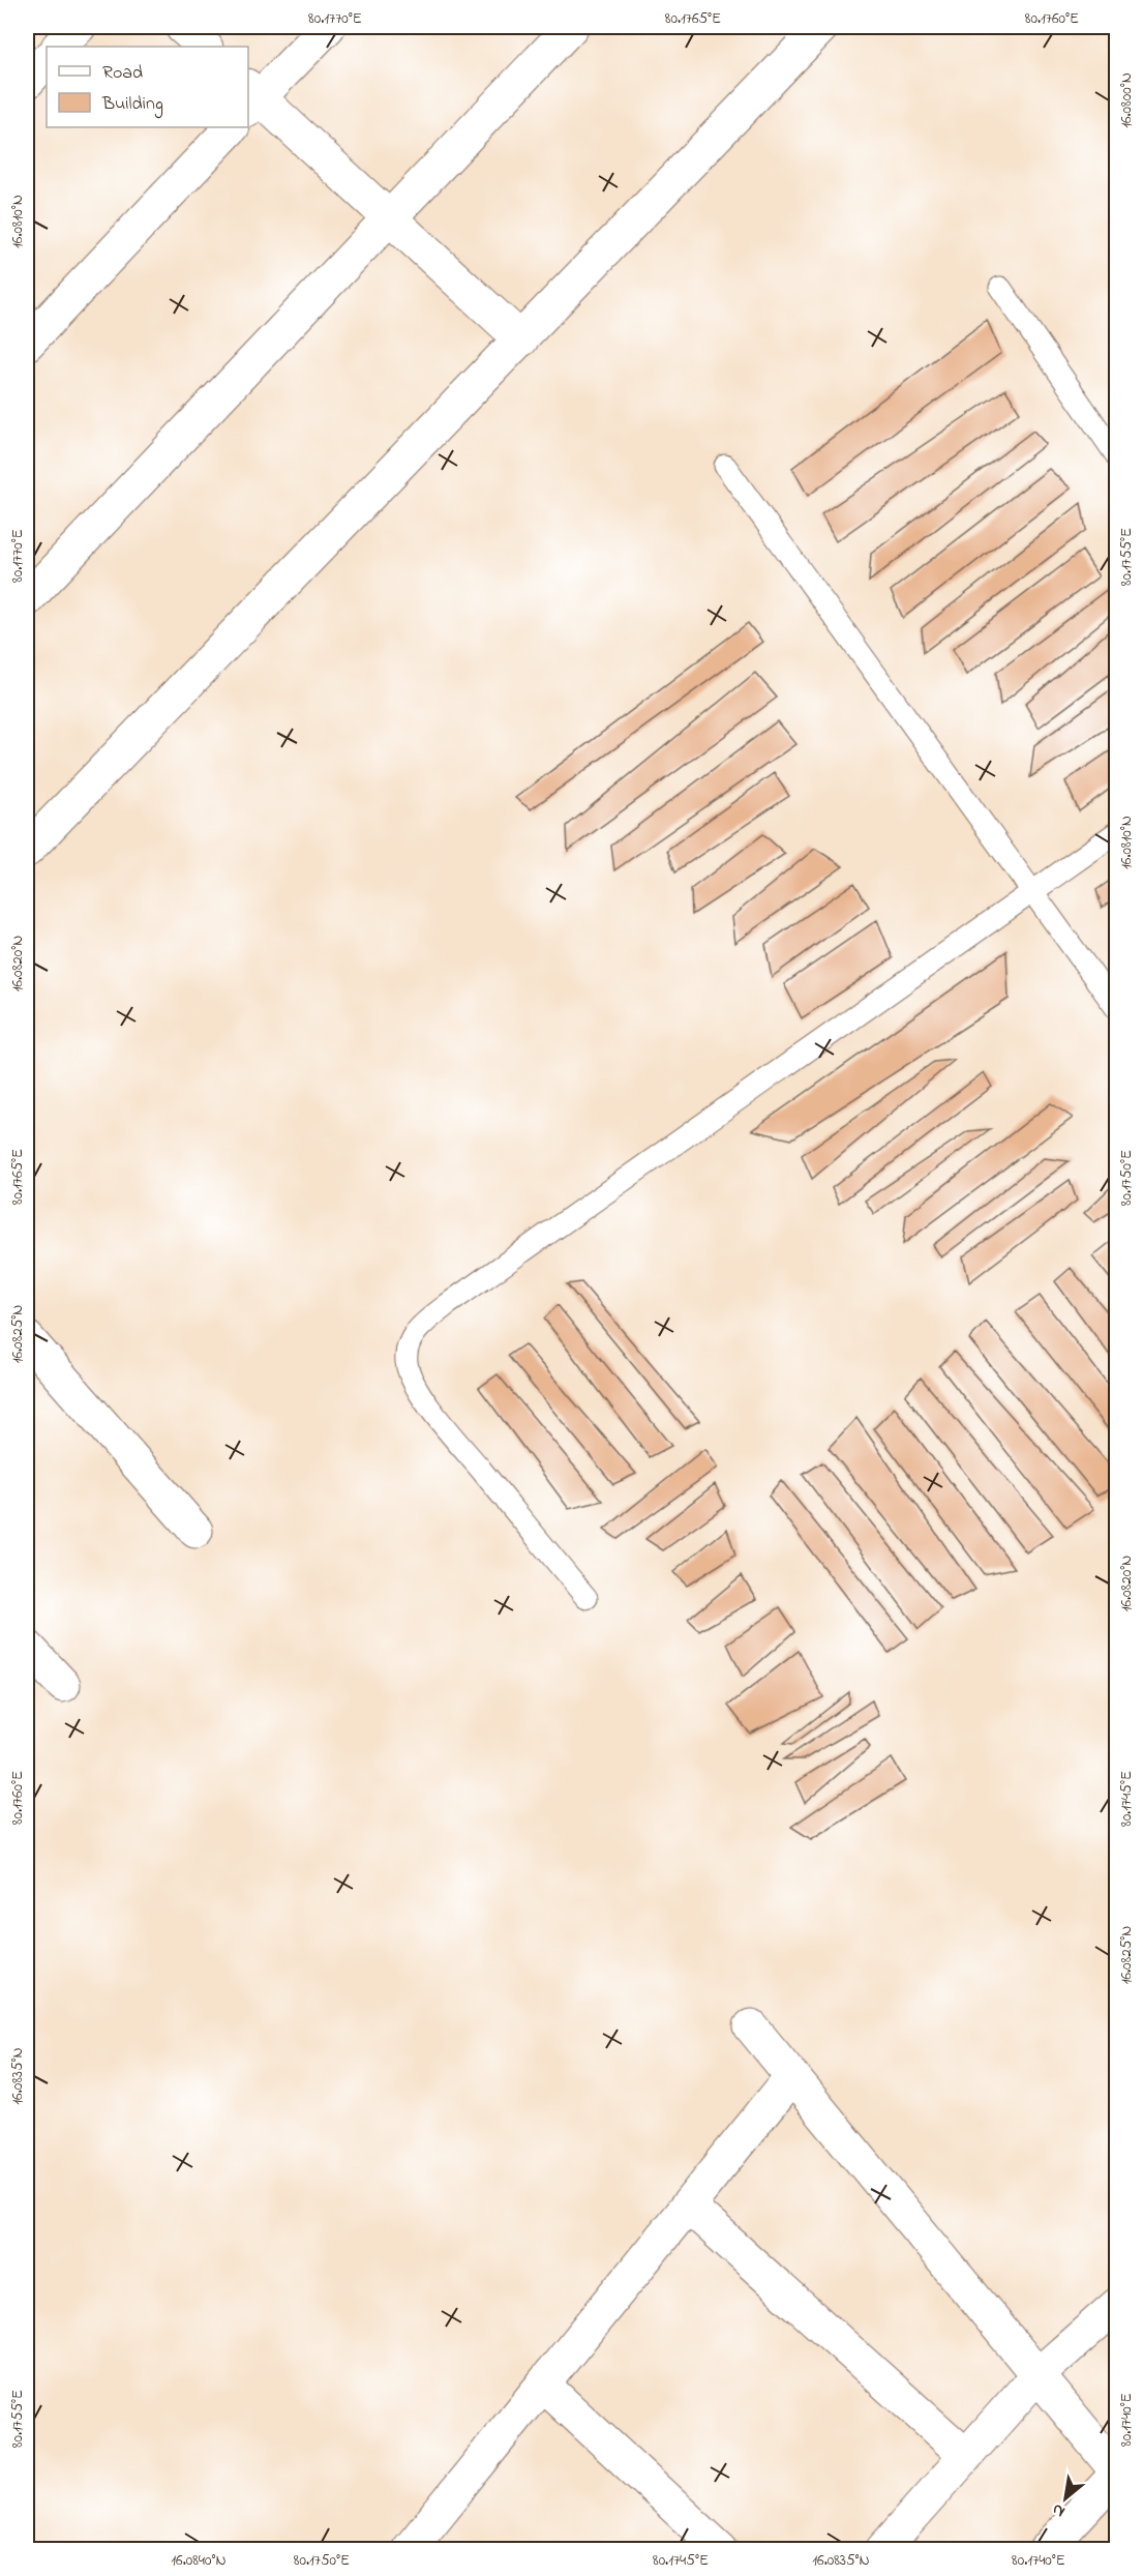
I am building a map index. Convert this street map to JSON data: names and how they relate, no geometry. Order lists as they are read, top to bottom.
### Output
{
  "legend": ["Road", "Building"],
  "north": "bottom left",
  "coordinates": [
    "80.1770°E",
    "80.1765°E",
    "80.1760°E",
    "16.0800°N",
    "16.0810°N",
    "80.1755°E",
    "16.0820°N",
    "80.1750°E",
    "16.0825°N",
    "80.1745°E",
    "16.0835°N",
    "80.1740°E",
    "16.0840°N"
  ]
}
